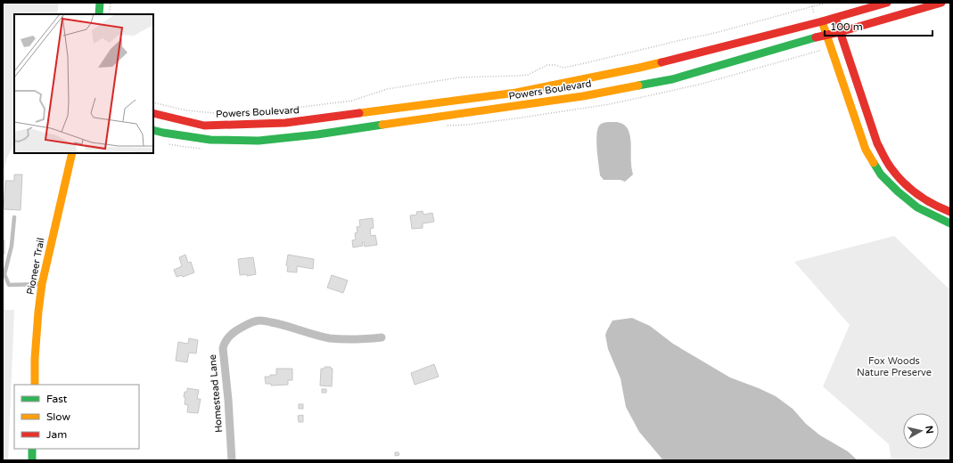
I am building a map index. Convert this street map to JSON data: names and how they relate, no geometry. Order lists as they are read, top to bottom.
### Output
{
  "streets": {
    "main road": ["Powers Boulevard", "Pioneer Trail"],
    "street": ["Homestead Lane"]
  },
  "parks": ["Fox Woods Nature Preserve"],
  "legend": ["Fast", "Slow", "Jam"],
  "scale_bar": "100 m",
  "north": "right"
}
